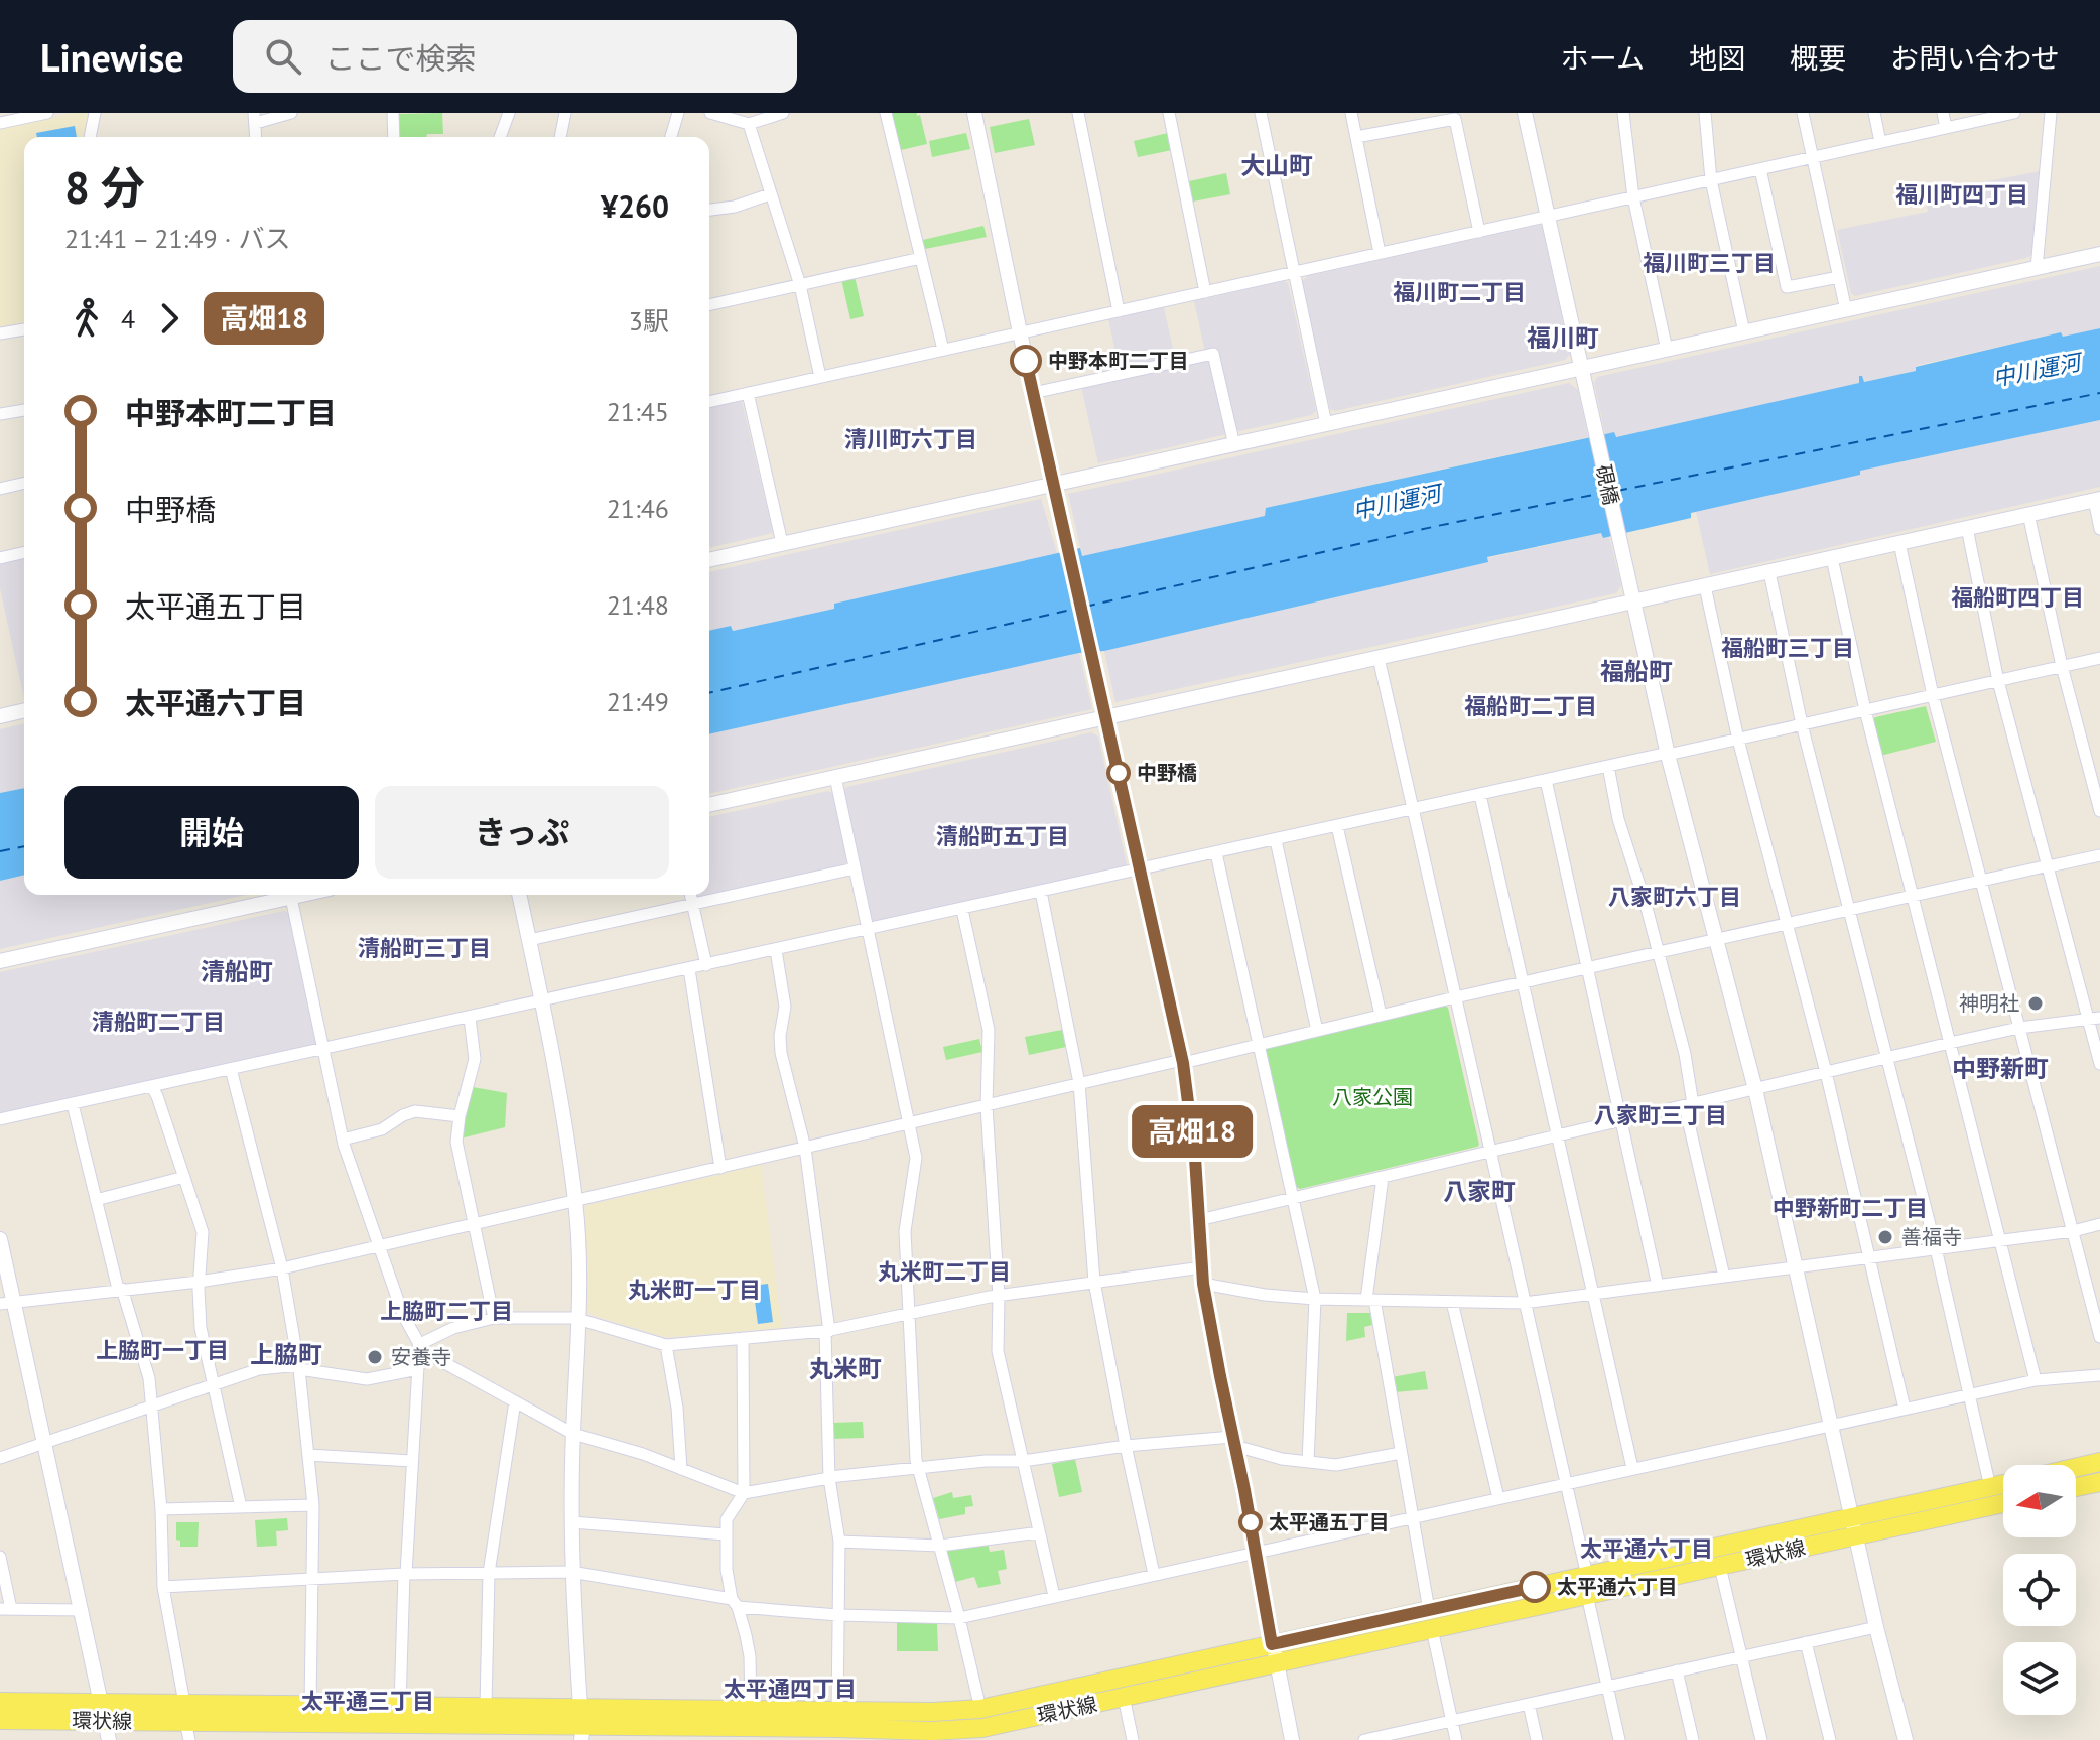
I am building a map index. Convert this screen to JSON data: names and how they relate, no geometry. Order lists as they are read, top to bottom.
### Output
{
  "streets": {
    "main road": ["環状線"],
    "street": ["硯橋"]
  },
  "crossings": [
    ["硯橋", "環状線"]
  ],
  "districts": [
    "大山町",
    "福川町四丁目",
    "福川町三丁目",
    "福川町二丁目",
    "福川町",
    "清川町六丁目",
    "福船町四丁目",
    "福船町三丁目",
    "福船町",
    "福船町二丁目",
    "清船町五丁目",
    "八家町六丁目",
    "清船町三丁目",
    "清船町",
    "清船町二丁目",
    "中野新町",
    "八家町三丁目",
    "八家町",
    "中野新町二丁目",
    "丸米町二丁目",
    "丸米町一丁目",
    "上脇町二丁目",
    "上脇町一丁目",
    "上脇町",
    "丸米町",
    "太平通六丁目",
    "太平通四丁目",
    "太平通三丁目"
  ],
  "water": ["中川運河"],
  "parks": ["八家公園"],
  "places": [
    "中野本町二丁目",
    "中野橋",
    "神明社",
    "善福寺",
    "安養寺",
    "太平通五丁目",
    "太平通六丁目"
  ],
  "lines": ["bus line 高畑18"],
  "north": "left",
  "page": {
    "header": "Linewise",
    "search": "ここで検索",
    "nav": [
      "ホーム",
      "地図",
      "概要",
      "お問い合わせ"
    ],
    "on_map": "高畑18",
    "heading": ["8 分", "21:41 – 21:49 · バス", "¥260"],
    "legs": ["4", "高畑18", "3駅"],
    "list": [
      {
        "name": "中野本町二丁目",
        "value": "21:45"
      },
      {
        "name": "中野橋",
        "value": "21:46"
      },
      {
        "name": "太平通五丁目",
        "value": "21:48"
      },
      {
        "name": "太平通六丁目",
        "value": "21:49"
      }
    ],
    "buttons": ["開始", "きっぷ"]
  }
}
